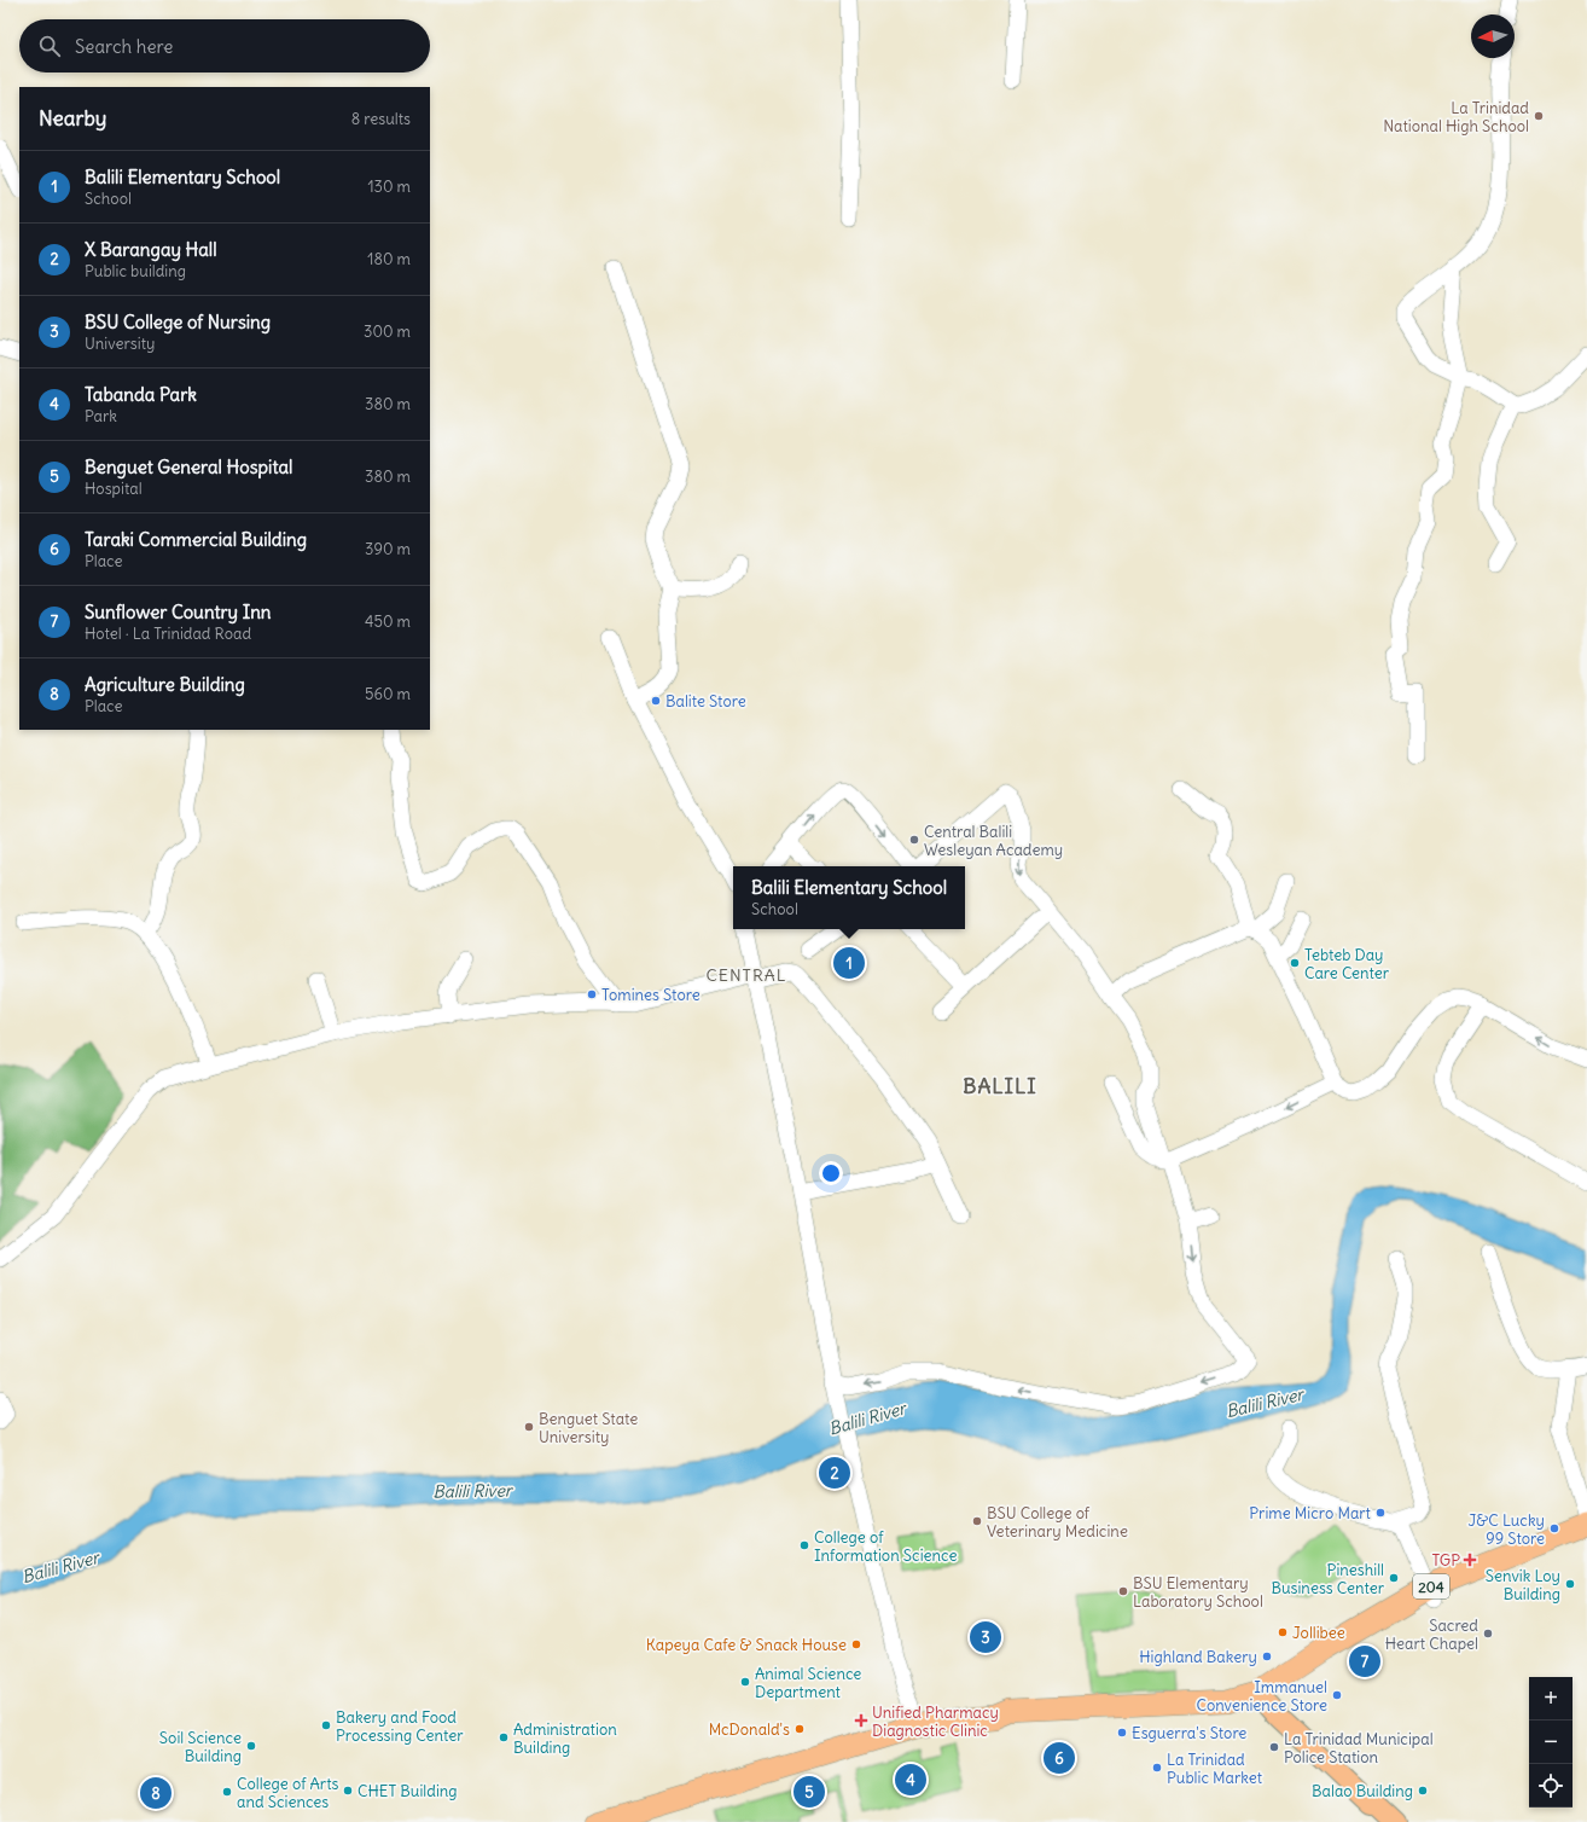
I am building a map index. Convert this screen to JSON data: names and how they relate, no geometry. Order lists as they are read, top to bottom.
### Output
{
  "streets": {
    "highway": ["204"]
  },
  "districts": ["CENTRAL", "BALILI"],
  "water": ["Balili River"],
  "places": {
    "other": [
      "La Trinidad National High School",
      "Balite Store",
      "Central Balili Wesleyan Academy",
      "Tebteb Day Care Center",
      "Tomines Store",
      "Benguet State University",
      "Prime Micro Mart",
      "BSU College of Veterinary Medicine",
      "J&C Lucky 99 Store",
      "College of Information Science",
      "Pineshill Business Center",
      "Senvik Loy Building",
      "BSU Elementary Laboratory School",
      "Jollibee",
      "Sacred Heart Chapel",
      "Kapeya Cafe & Snack House",
      "Highland Bakery",
      "Animal Science Department",
      "Immanuel Convenience Store",
      "Bakery and Food Processing Center",
      "McDonald's",
      "Esguerra's Store",
      "Administration Building",
      "Soil Science Building",
      "La Trinidad Municipal Police Station",
      "La Trinidad Public Market",
      "CHET Building",
      "Balao Building",
      "College of Arts and Sciences"
    ],
    "health": ["TGP", "Unified Pharmacy Diagnostic Clinic"]
  },
  "north": "left",
  "page": {
    "search": "Search here",
    "heading": ["Nearby", "8 results"],
    "list": [
      {
        "mark": "1",
        "name": "Balili Elementary School",
        "note": "School",
        "value": "130 m"
      },
      {
        "mark": "2",
        "name": "X Barangay Hall",
        "note": "Public building",
        "value": "180 m"
      },
      {
        "mark": "3",
        "name": "BSU College of Nursing",
        "note": "University",
        "value": "300 m"
      },
      {
        "mark": "4",
        "name": "Tabanda Park",
        "note": "Park",
        "value": "380 m"
      },
      {
        "mark": "5",
        "name": "Benguet General Hospital",
        "note": "Hospital",
        "value": "380 m"
      },
      {
        "mark": "6",
        "name": "Taraki Commercial Building",
        "note": "Place",
        "value": "390 m"
      },
      {
        "mark": "7",
        "name": "Sunflower Country Inn",
        "note": "Hotel · La Trinidad Road",
        "value": "450 m"
      },
      {
        "mark": "8",
        "name": "Agriculture Building",
        "note": "Place",
        "value": "560 m"
      }
    ],
    "popup": ["Balili Elementary School", "School"],
    "pins": [
      "1",
      "2",
      "3",
      "7",
      "6",
      "4",
      "5",
      "8"
    ],
    "map_buttons": ["+", "−"]
  }
}
